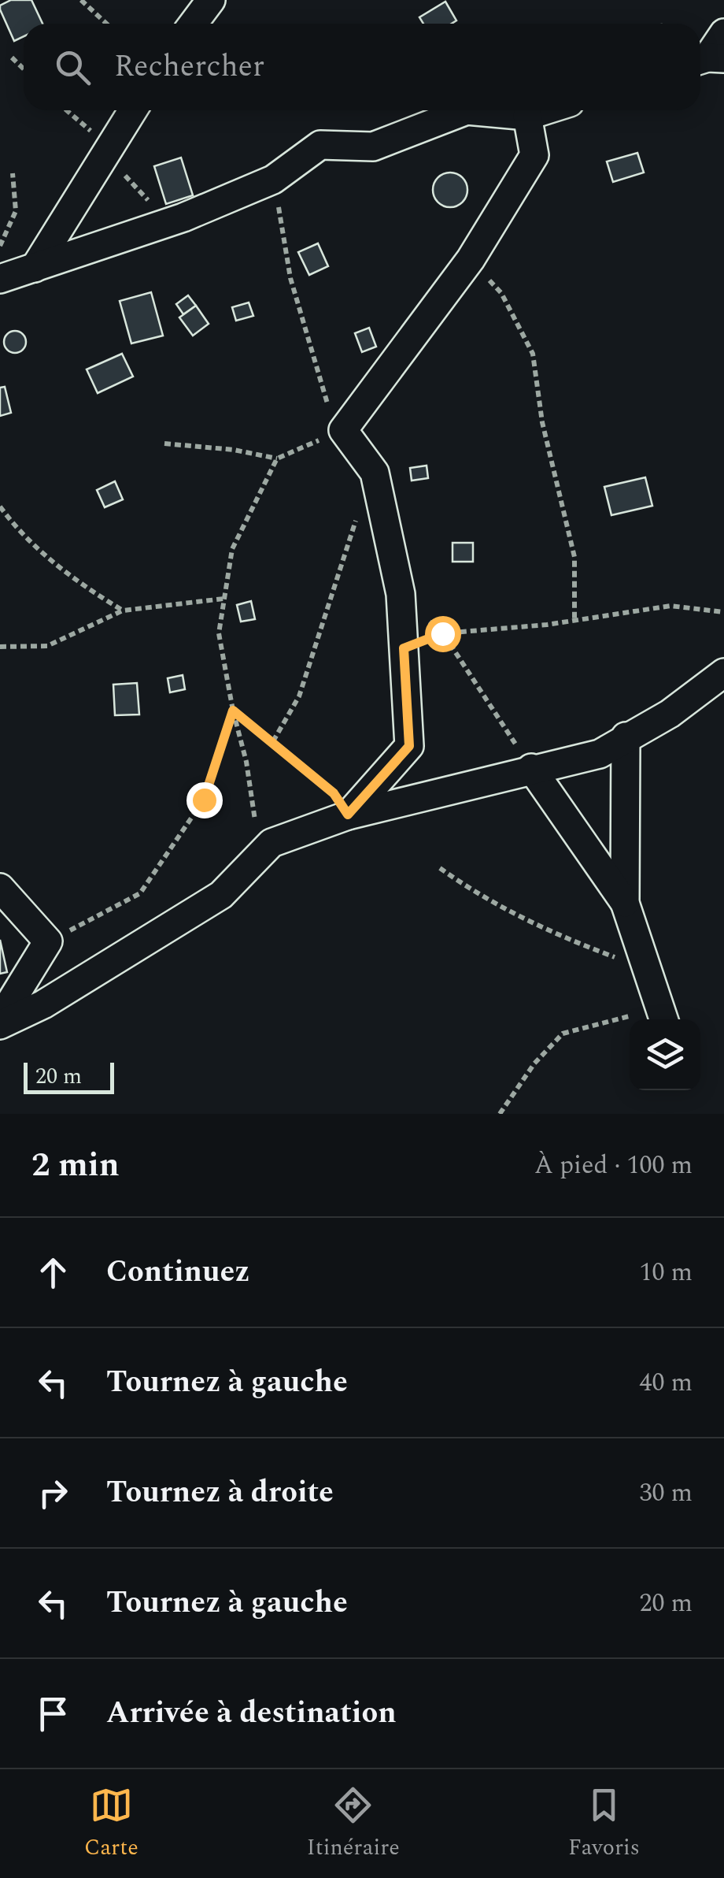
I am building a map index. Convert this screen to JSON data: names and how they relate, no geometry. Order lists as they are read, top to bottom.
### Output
{
  "scale_bar": "20 m",
  "page": {
    "search": "Rechercher",
    "scale": "20 m",
    "heading": ["2 min", "À pied · 100 m"],
    "list": [
      ["Continuez", "10 m"],
      ["Tournez à gauche", "40 m"],
      ["Tournez à droite", "30 m"],
      ["Tournez à gauche", "20 m"],
      "Arrivée à destination"
    ],
    "nav": ["Carte", "Itinéraire", "Favoris"]
  }
}
